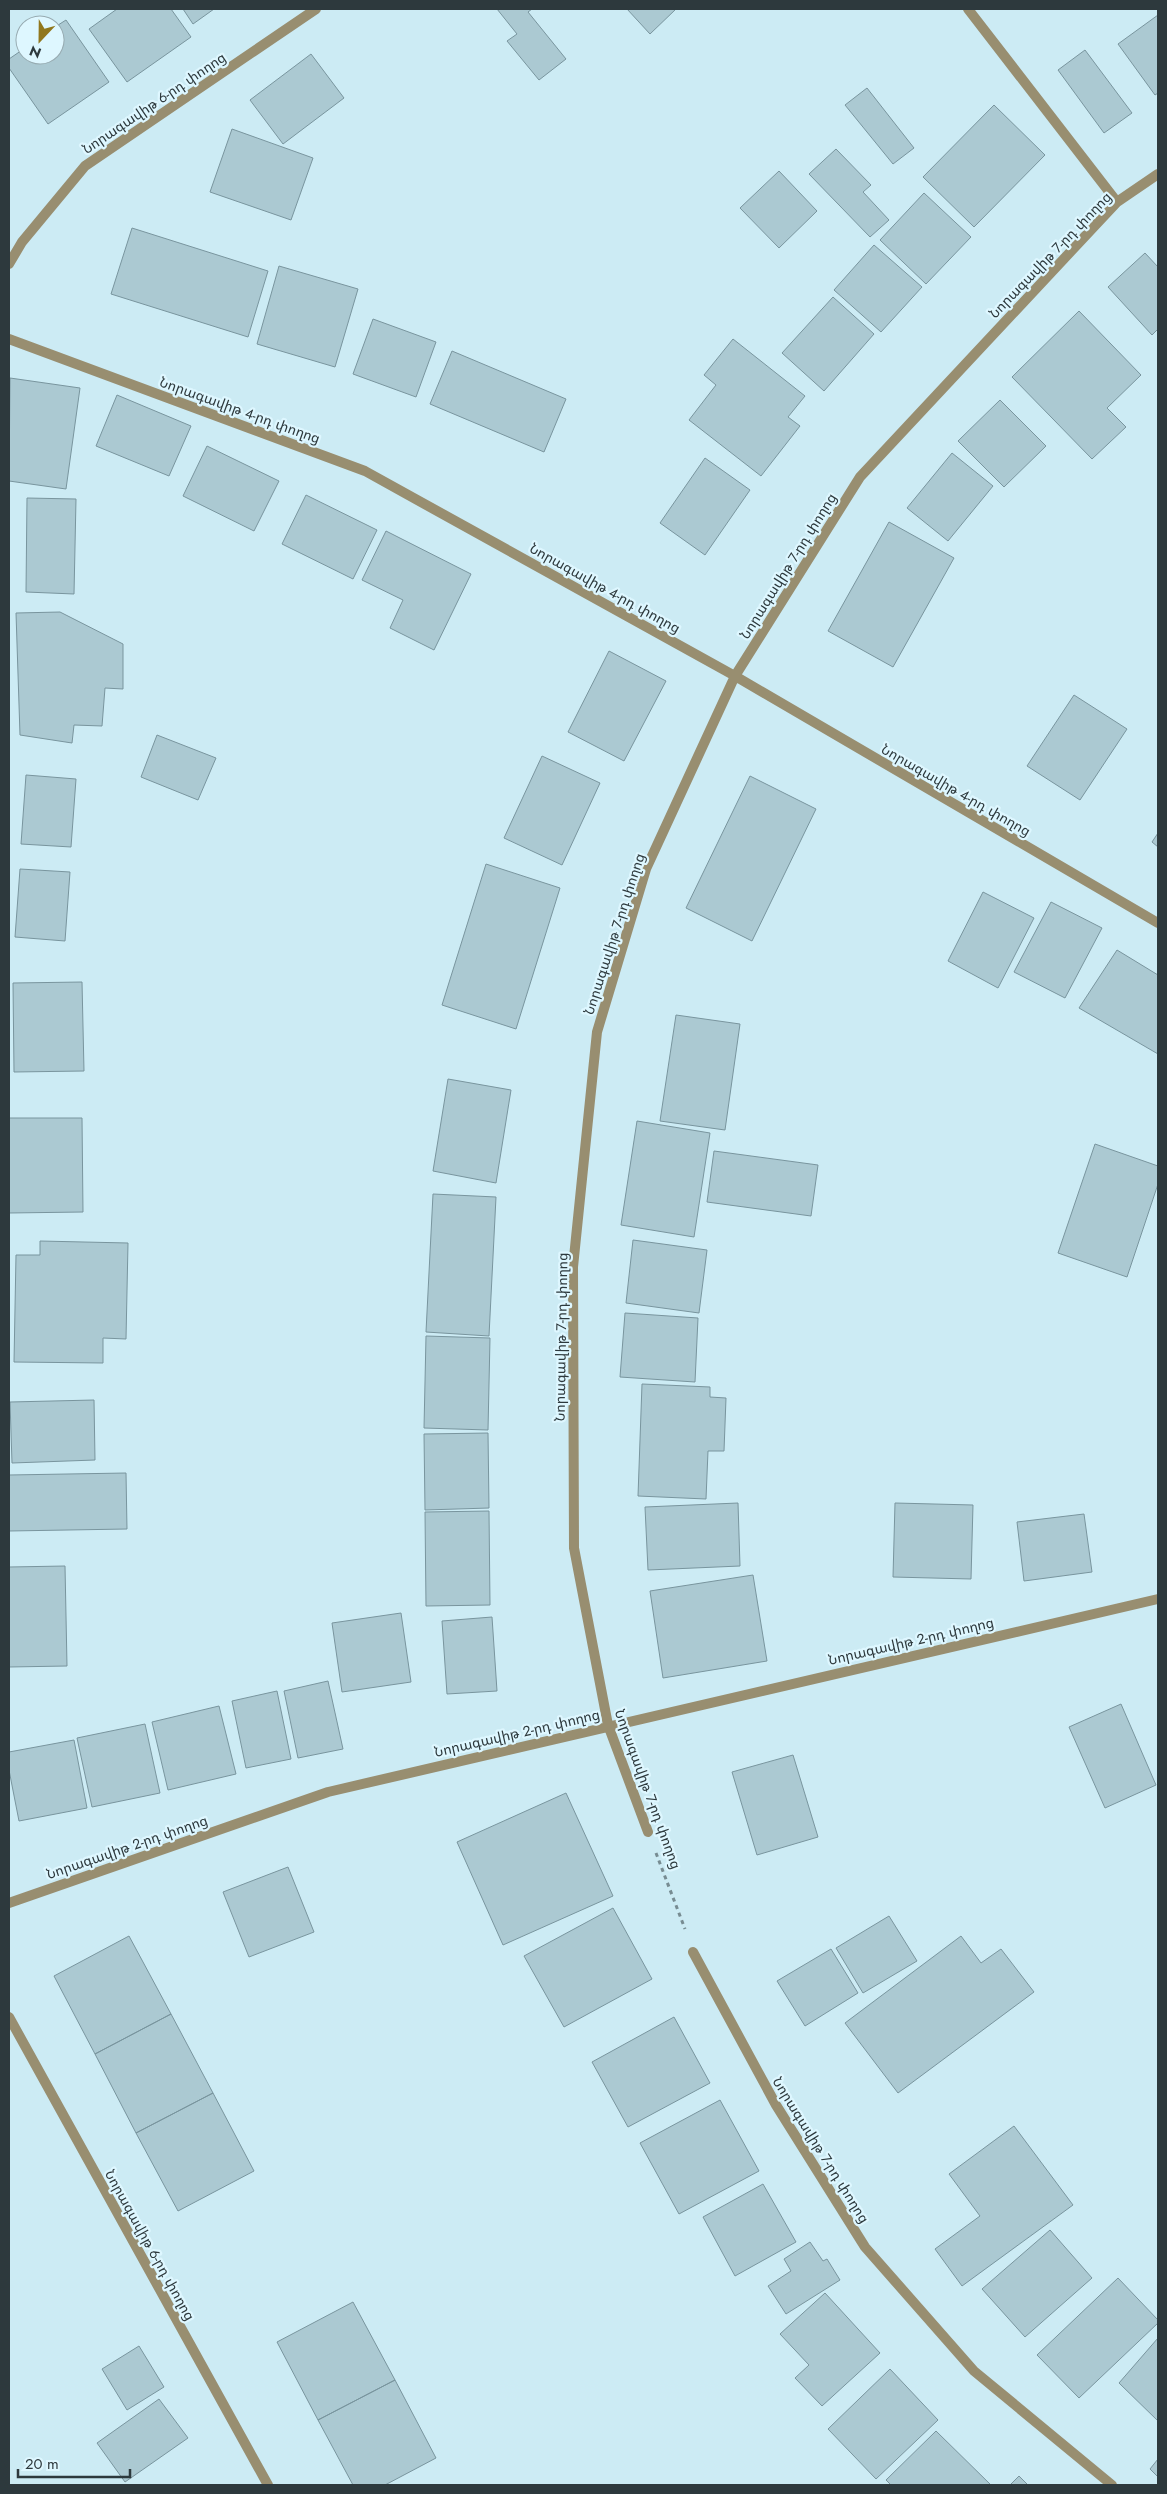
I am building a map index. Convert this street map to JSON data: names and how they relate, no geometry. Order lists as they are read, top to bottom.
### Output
{
  "streets": {
    "street": [
      "Նորագավիթ 6-րդ փողոց",
      "Նորագավիթ 7-րդ փողոց",
      "Նորագավիթ 4-րդ փողոց",
      "Նորագավիթ 2-րդ փողոց"
    ]
  },
  "crossings": [
    ["Նորագավիթ 7-րդ փողոց", "Նորագավիթ 4-րդ փողոց"],
    ["Նորագավիթ 7-րդ փողոց", "Նորագավիթ 2-րդ փողոց"]
  ],
  "scale_bar": "20 m",
  "north": "bottom"
}
